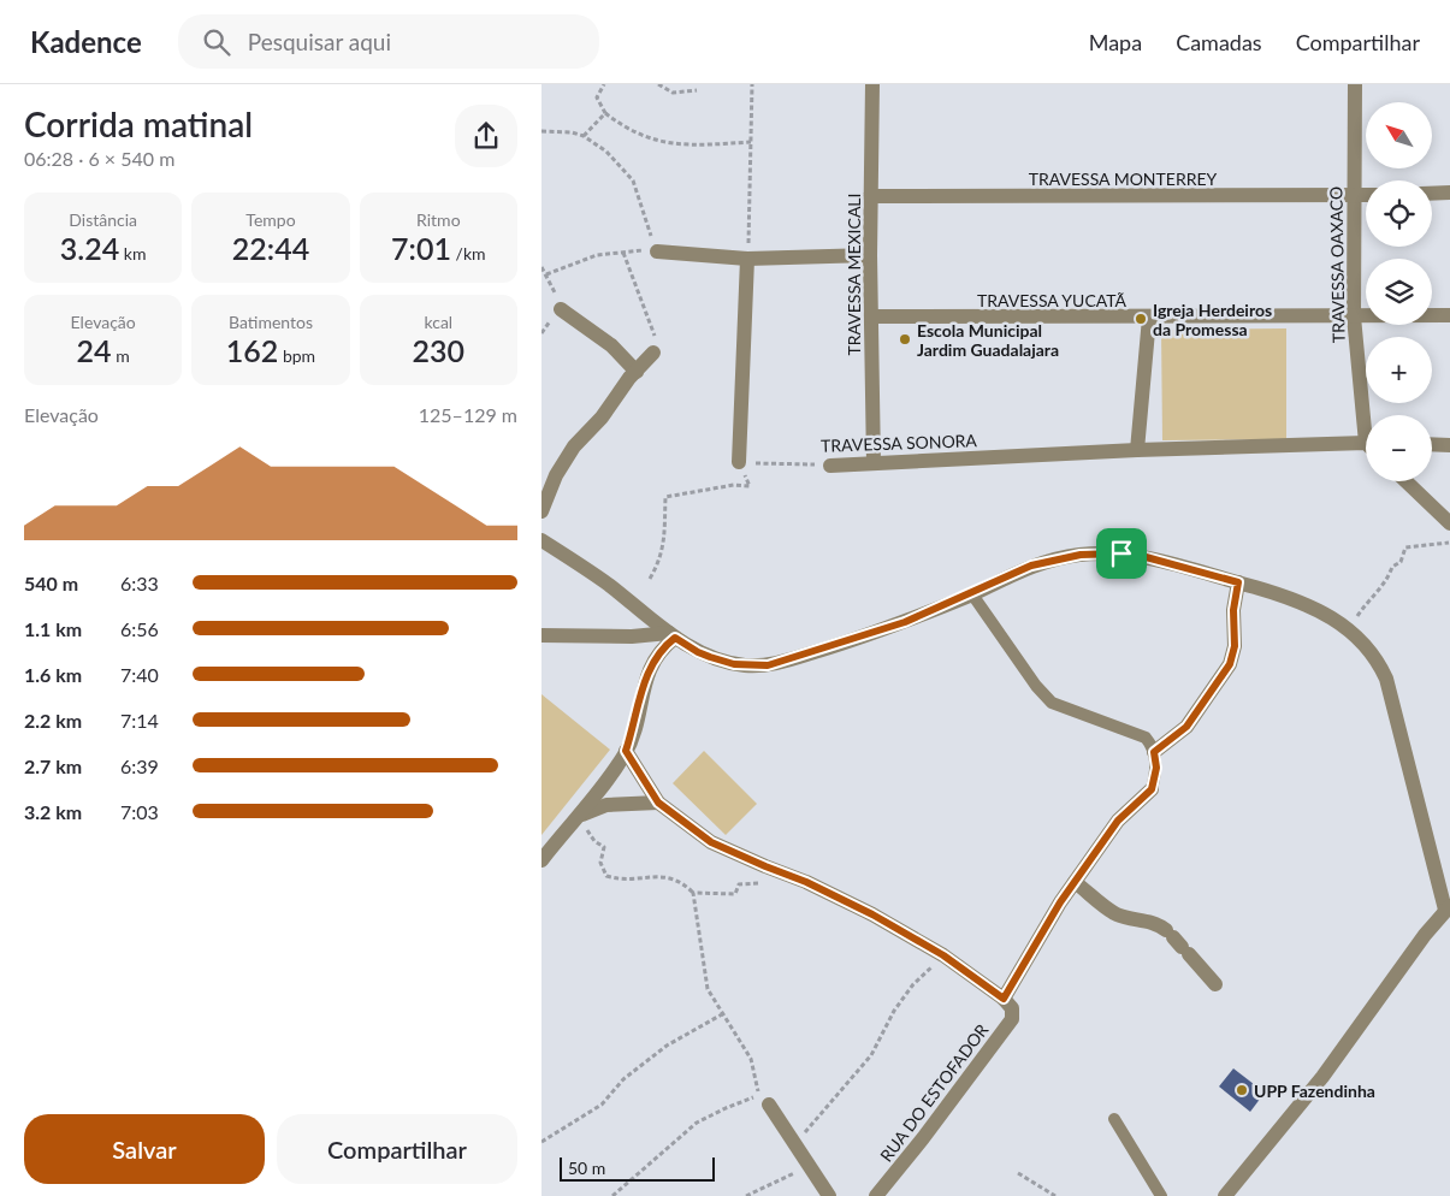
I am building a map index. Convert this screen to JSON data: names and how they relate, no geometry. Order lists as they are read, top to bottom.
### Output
{
  "streets": {
    "street": [
      "TRAVESSA MONTERREY",
      "TRAVESSA OAXACO",
      "TRAVESSA MEXICALI",
      "TRAVESSA YUCATÃ",
      "TRAVESSA SONORA",
      "RUA DO ESTOFADOR"
    ]
  },
  "crossings": [
    ["TRAVESSA MONTERREY", "TRAVESSA OAXACO"],
    ["TRAVESSA MONTERREY", "TRAVESSA MEXICALI"],
    ["TRAVESSA OAXACO", "TRAVESSA YUCATÃ"],
    ["TRAVESSA MEXICALI", "TRAVESSA YUCATÃ"],
    ["TRAVESSA MEXICALI", "TRAVESSA SONORA"]
  ],
  "places": ["Igreja Herdeiros da Promessa", "Escola Municipal Jardim Guadalajara", "UPP Fazendinha"],
  "scale_bar": "50 m",
  "north": "top left",
  "page": {
    "header": "Kadence",
    "search": "Pesquisar aqui",
    "nav": ["Mapa", "Camadas", "Compartilhar"],
    "heading": ["Corrida matinal", "06:28 · 6 × 540 m"],
    "map_buttons": ["+", "−"],
    "stats": [
      ["Distância", "3.24 km"],
      ["Tempo", "22:44"],
      ["Ritmo", "7:01 /km"],
      ["Elevação", "24 m"],
      ["Batimentos", "162 bpm"],
      ["kcal", "230"]
    ],
    "chart": ["Elevação", "125–129 m"],
    "list": [
      {
        "name": "540 m",
        "note": "6:33"
      },
      {
        "name": "1.1 km",
        "note": "6:56"
      },
      {
        "name": "1.6 km",
        "note": "7:40"
      },
      {
        "name": "2.2 km",
        "note": "7:14"
      },
      {
        "name": "2.7 km",
        "note": "6:39"
      },
      {
        "name": "3.2 km",
        "note": "7:03"
      }
    ],
    "buttons": ["Salvar", "Compartilhar"],
    "scale": "50 m"
  }
}
